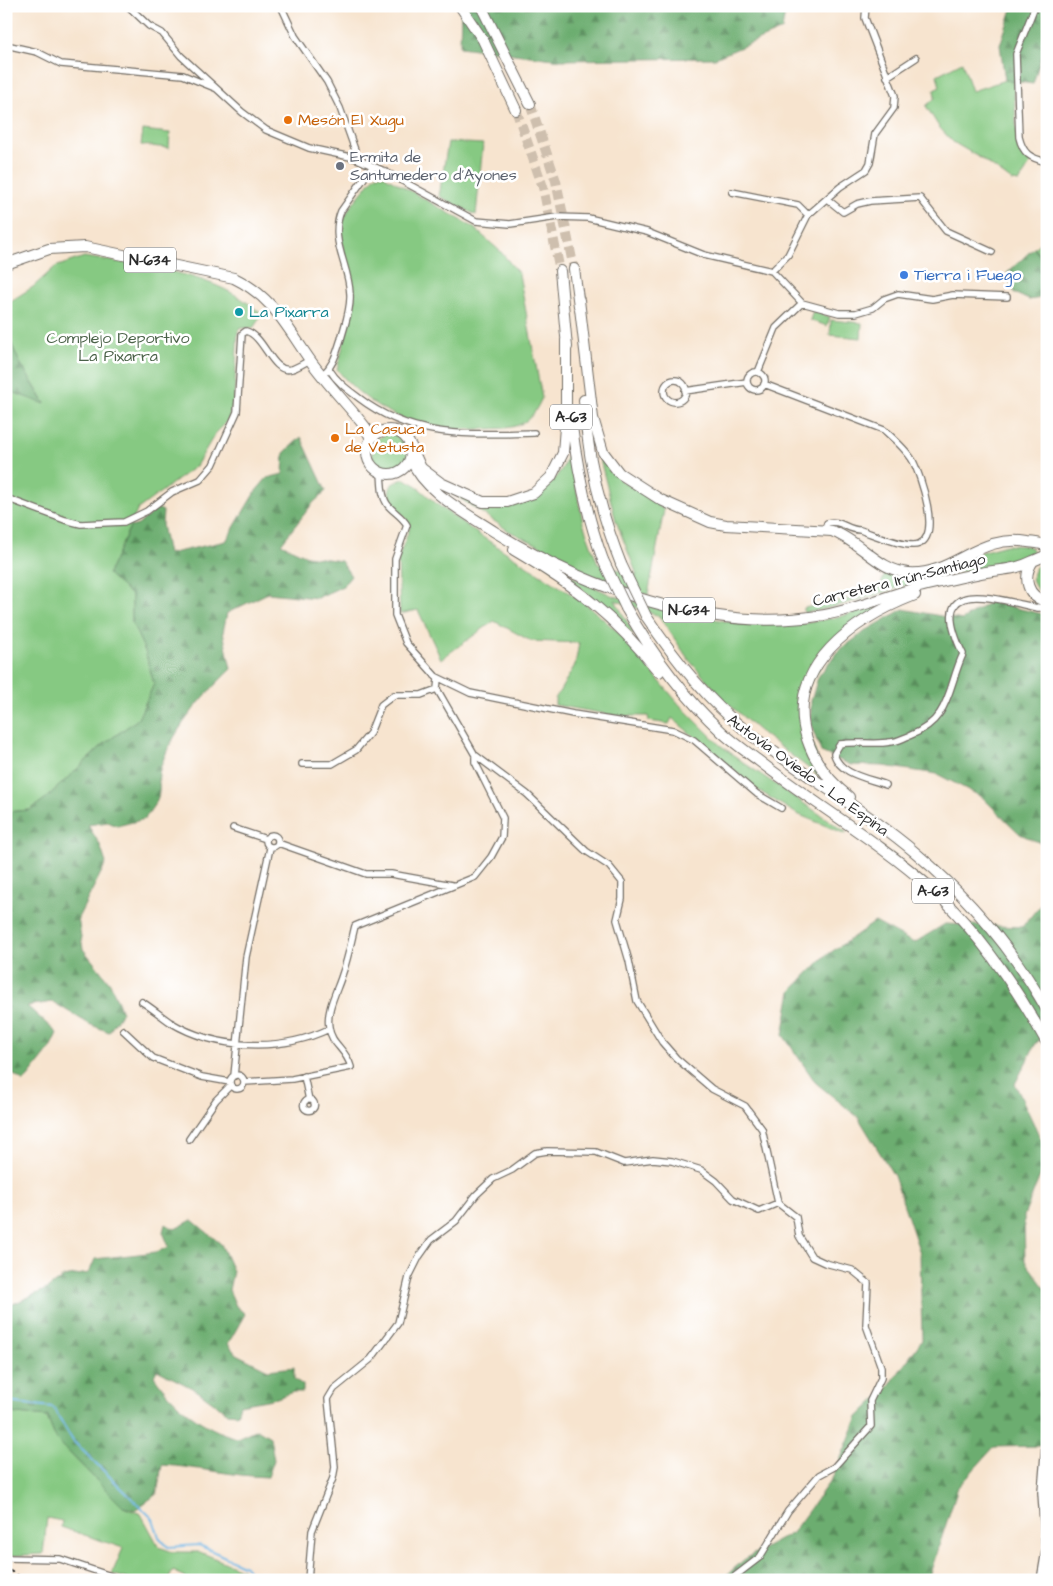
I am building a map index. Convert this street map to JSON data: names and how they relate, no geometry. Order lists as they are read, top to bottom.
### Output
{
  "streets": {
    "highway": [
      "N-634",
      "A-63",
      "Carretera Irún-Santiago",
      "Autovía Oviedo - La Espina"
    ]
  },
  "crossings": [
    ["N-634", "Carretera Irún-Santiago"]
  ],
  "parks": ["Complejo Deportivo La Pixarra"],
  "places": [
    "Mesón El Xugu",
    "Ermita de Santumedero d'Ayones",
    "Tierra i Fuego",
    "La Pixarra",
    "La Casuca de Vetusta"
  ]
}
